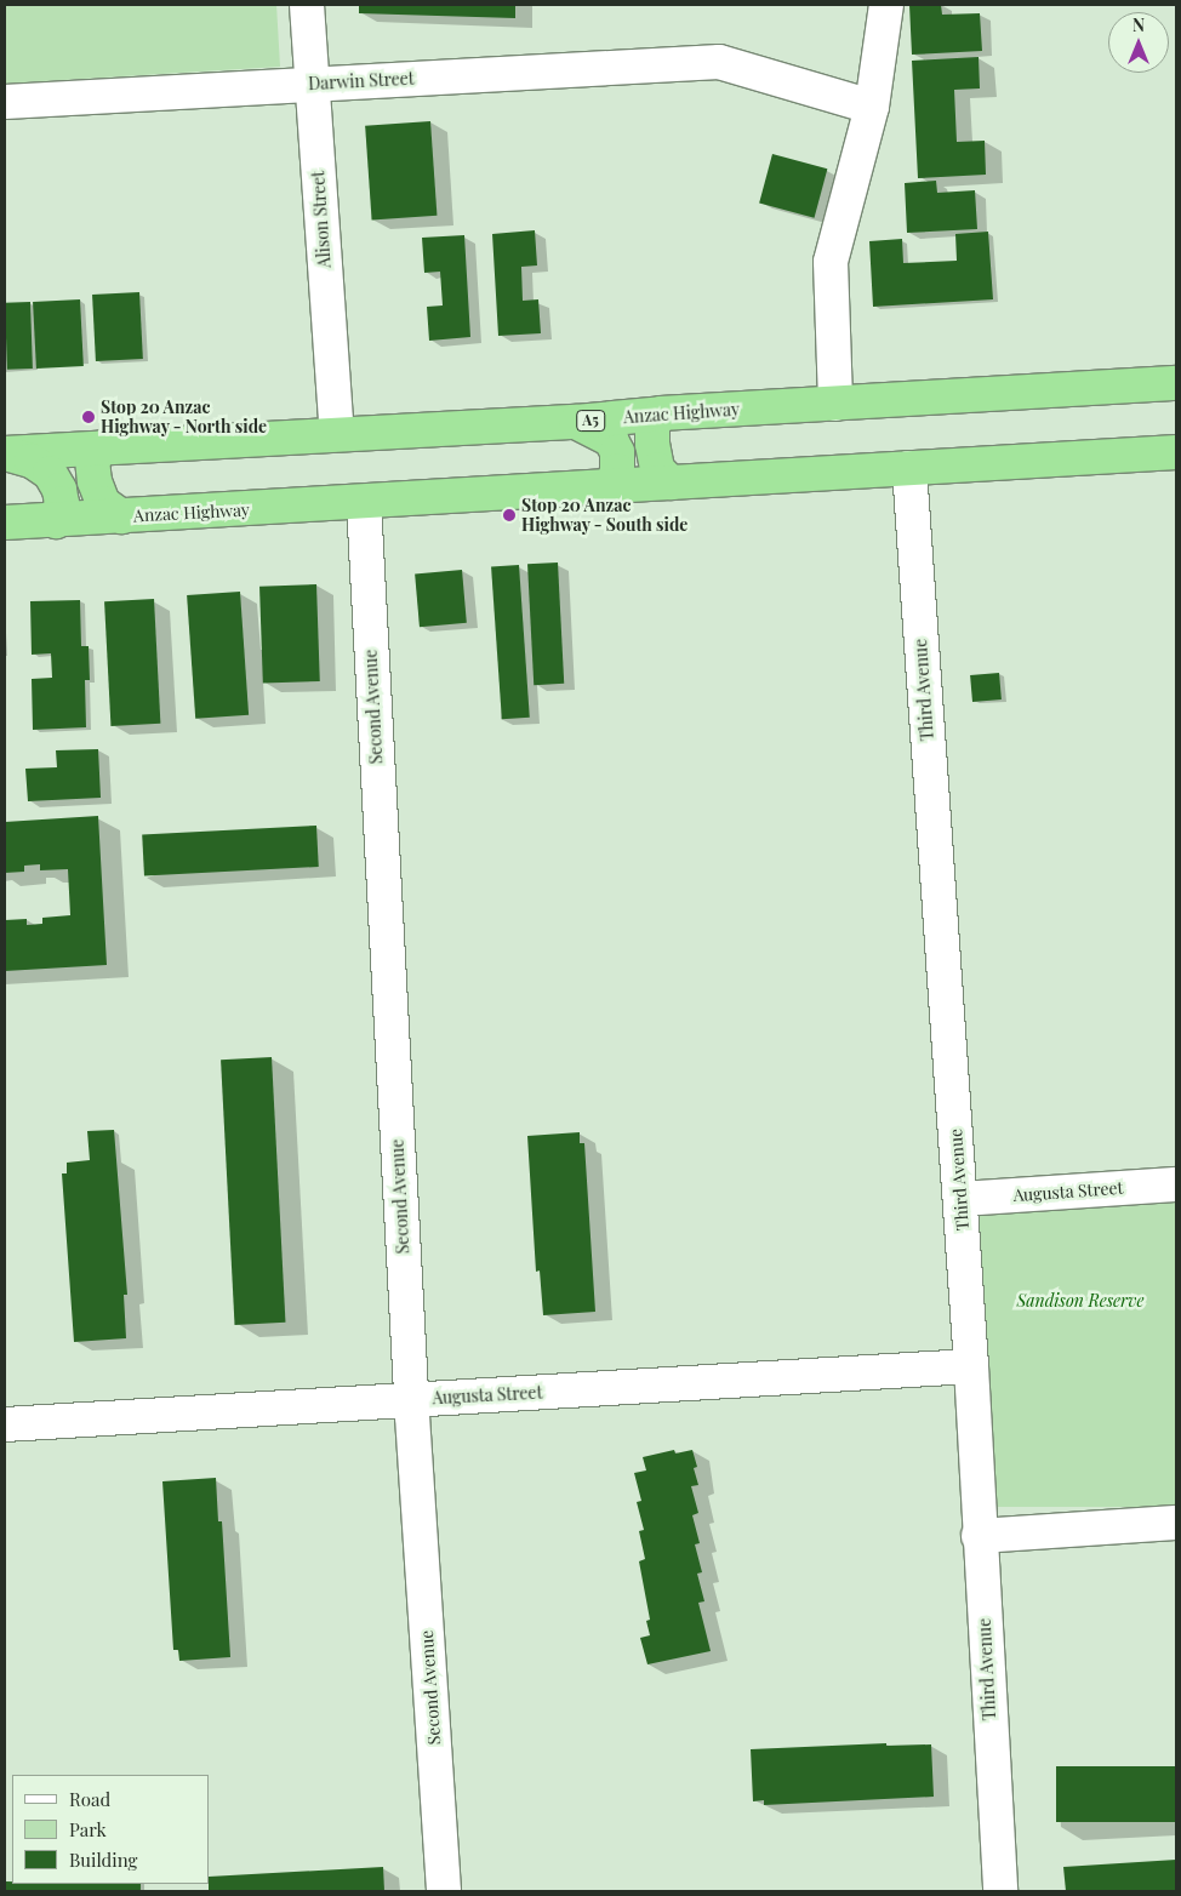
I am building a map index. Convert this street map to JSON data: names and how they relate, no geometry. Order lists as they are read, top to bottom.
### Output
{
  "streets": {
    "highway": ["Anzac Highway", "A5"],
    "street": [
      "Darwin Street",
      "Alison Street",
      "Third Avenue",
      "Second Avenue",
      "Augusta Street"
    ]
  },
  "crossings": [
    ["Darwin Street", "Alison Street"],
    ["Alison Street", "Anzac Highway"],
    ["Anzac Highway", "Third Avenue"],
    ["Anzac Highway", "Second Avenue"],
    ["Third Avenue", "Augusta Street"],
    ["Second Avenue", "Augusta Street"]
  ],
  "parks": ["Sandison Reserve"],
  "places": ["Stop 20 Anzac Highway - North side", "Stop 20 Anzac Highway - South side"],
  "legend": ["Road", "Park", "Building"],
  "north": "top"
}
